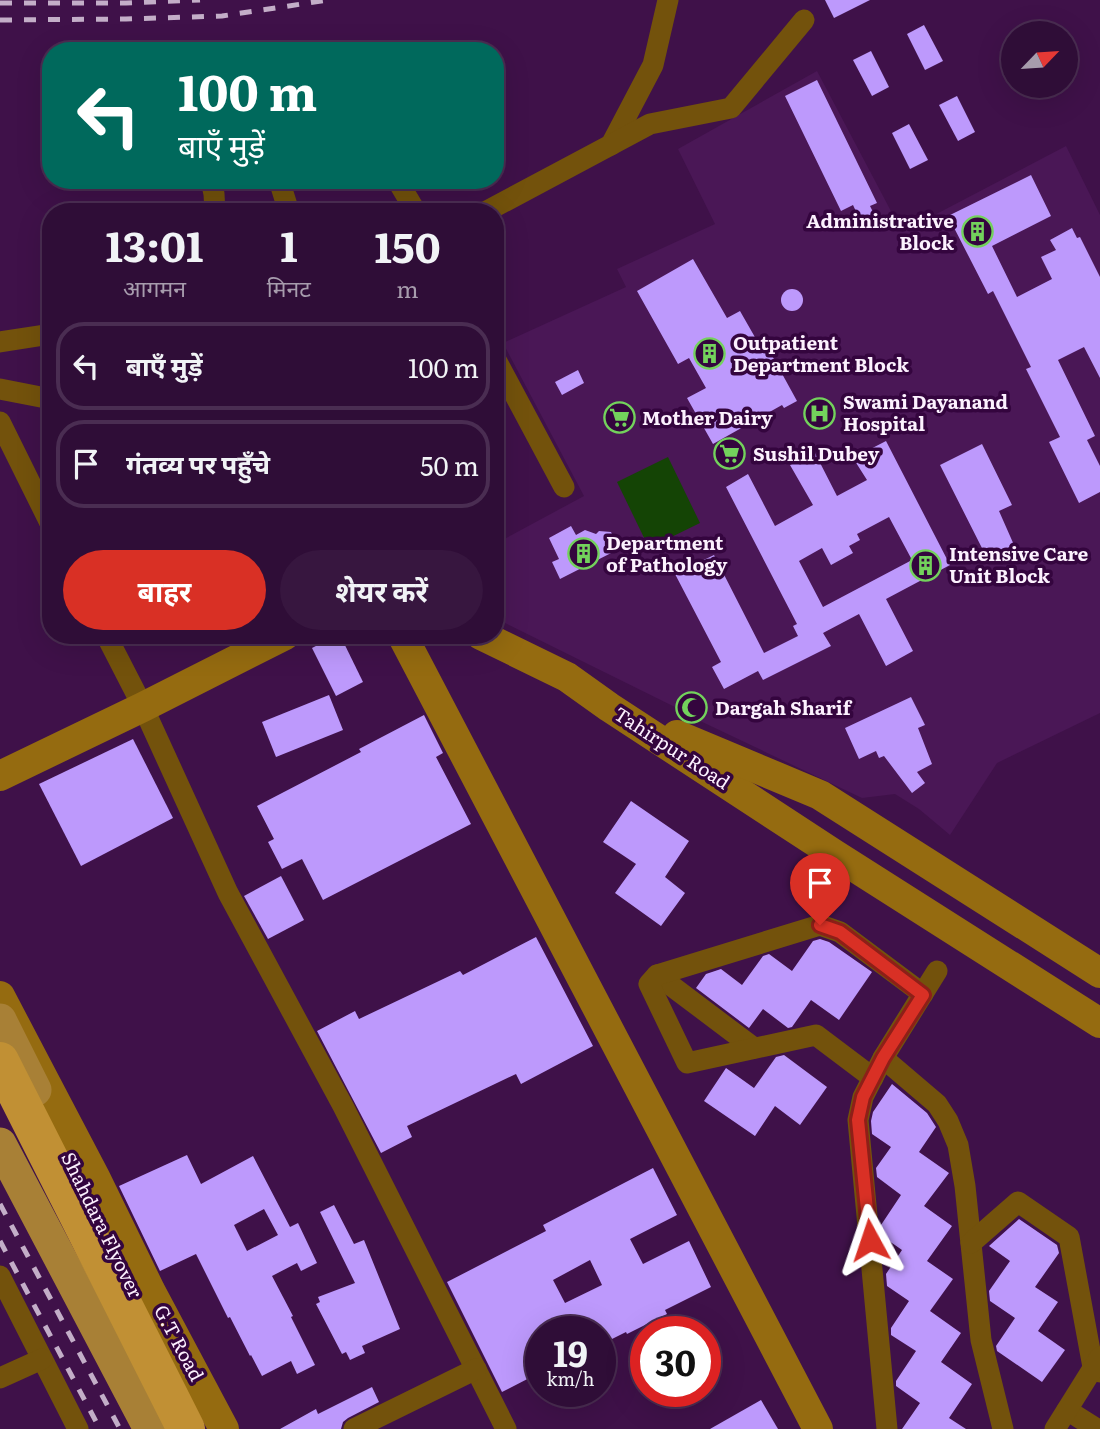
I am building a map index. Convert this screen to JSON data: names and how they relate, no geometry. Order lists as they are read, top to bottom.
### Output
{
  "streets": {
    "highway": ["Shahdara Flyover"],
    "main road": ["Tahirpur Road", "G.T Road"]
  },
  "places": {
    "building": [
      "Administrative Block",
      "Outpatient Department Block",
      "Department of Pathology",
      "Intensive Care Unit Block"
    ],
    "hospital": ["Swami Dayanand Hospital"],
    "supermarket": ["Mother Dairy", "Sushil Dubey"],
    "mosque": ["Dargah Sharif"]
  },
  "north": "top right",
  "page": {
    "turn": ["100 m", "बाएँ मुड़ें"],
    "eta": [
      "13:01",
      "आगमन",
      "1",
      "मिनट",
      "150",
      "m"
    ],
    "list": [
      {
        "name": "बाएँ मुड़ें",
        "value": "100 m"
      },
      {
        "name": "गंतव्य पर पहुँचे",
        "value": "50 m"
      }
    ],
    "buttons": ["बाहर", "शेयर करें"],
    "speed": "19 km/h",
    "limit": "30"
  }
}
